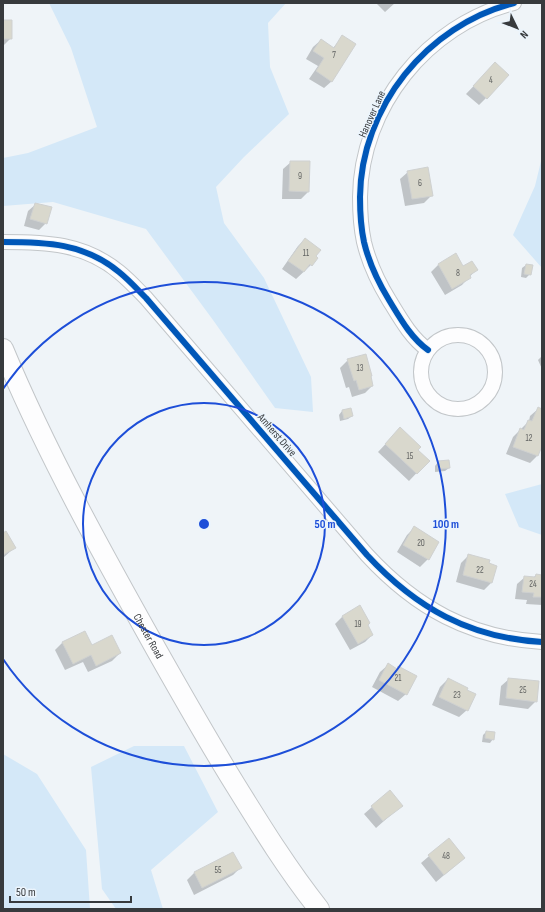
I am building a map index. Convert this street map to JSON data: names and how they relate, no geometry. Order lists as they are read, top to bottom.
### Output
{
  "streets": {
    "main road": ["Chester Road"],
    "street": ["Hanover Lane", "Amherst Drive"]
  },
  "house_numbers": [
    "7",
    "4",
    "9",
    "6",
    "11",
    "8",
    "13",
    "12",
    "15",
    "20",
    "22",
    "24",
    "19",
    "21",
    "25",
    "23",
    "48",
    "55"
  ],
  "scale_bar": "50 m",
  "north": "bottom right",
  "rings": ["50 m", "100 m"]
}
